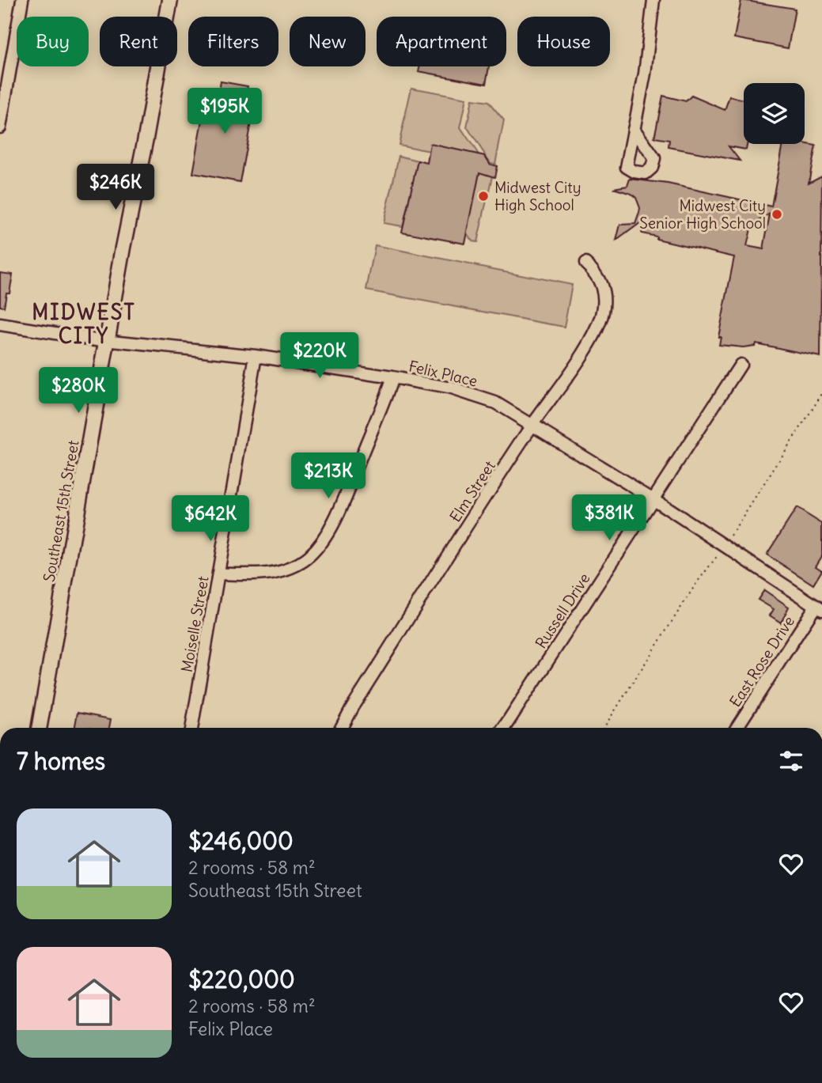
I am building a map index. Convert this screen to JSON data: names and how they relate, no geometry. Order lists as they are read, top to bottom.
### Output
{
  "streets": {
    "main road": ["Southeast 15th Street"],
    "street": [
      "Felix Place",
      "Elm Street",
      "Russell Drive",
      "Moiselle Street",
      "East Rose Drive"
    ]
  },
  "crossings": [
    ["Felix Place", "Elm Street"],
    ["Felix Place", "Southeast 15th Street"],
    ["Felix Place", "Russell Drive"],
    ["Felix Place", "Moiselle Street"],
    ["Felix Place", "East Rose Drive"]
  ],
  "districts": ["MIDWEST CITY"],
  "places": ["Midwest City High School", "Midwest City Senior High School"],
  "page": {
    "chip": [
      "Buy",
      "Rent",
      "Filters",
      "New",
      "Apartment",
      "House"
    ],
    "price": [
      "$195K",
      "$246K",
      "$220K",
      "$280K",
      "$213K",
      "$381K",
      "$642K"
    ],
    "heading": "7 homes",
    "list": [
      {
        "name": "$246,000",
        "note": "2 rooms · 58 m² · Southeast 15th Street"
      },
      {
        "name": "$220,000",
        "note": "2 rooms · 58 m² · Felix Place"
      }
    ]
  }
}
